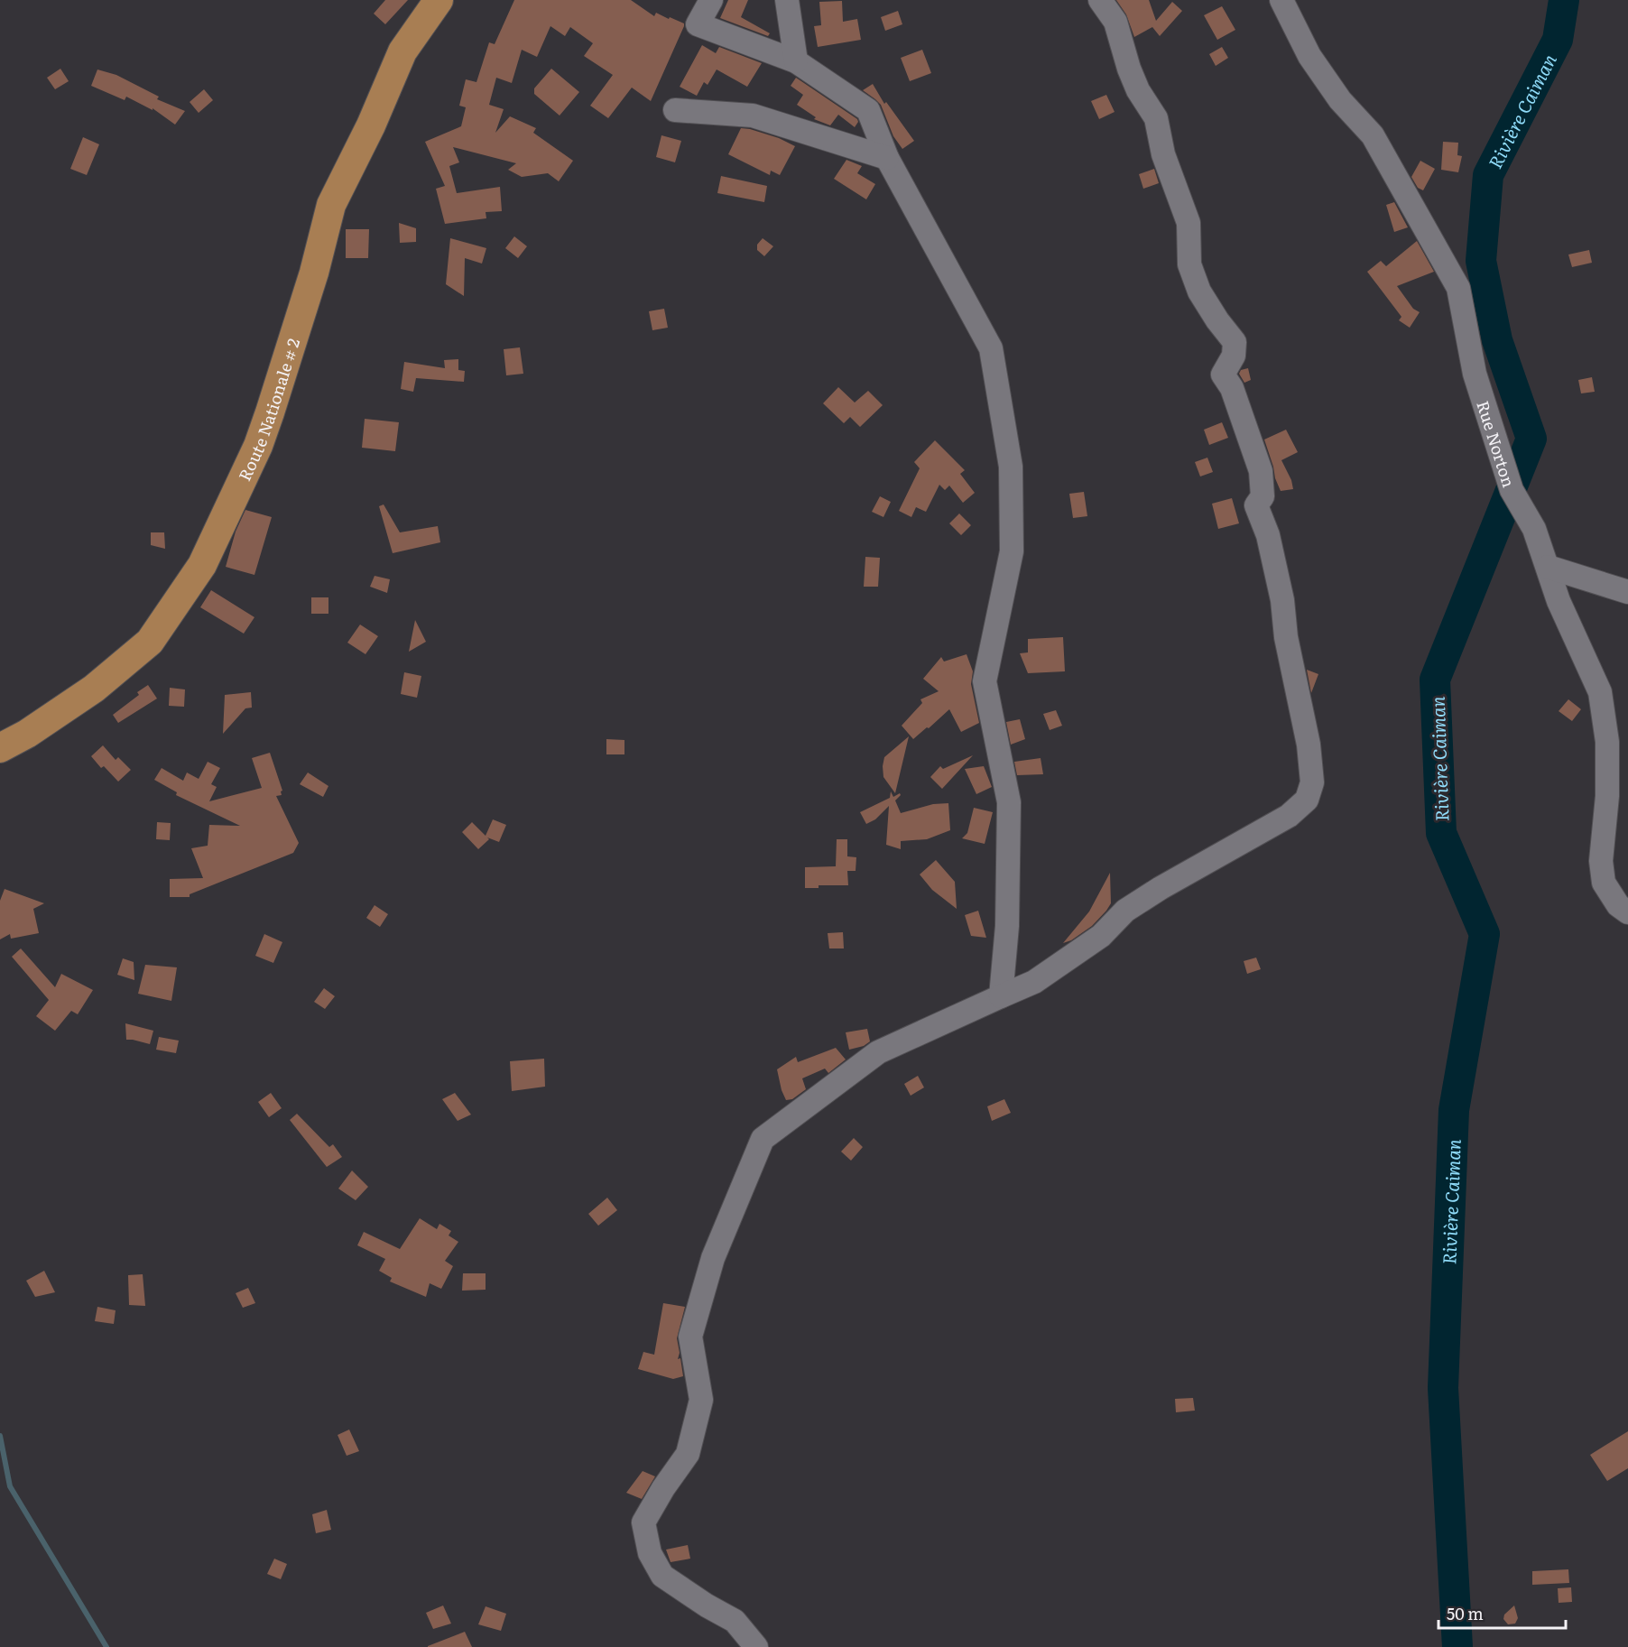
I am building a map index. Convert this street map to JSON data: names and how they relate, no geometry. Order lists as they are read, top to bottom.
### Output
{
  "streets": {
    "main road": ["Route Nationale # 2"],
    "street": ["Rue Norton"]
  },
  "water": ["Rivière Caiman"],
  "scale_bar": "50 m"
}
